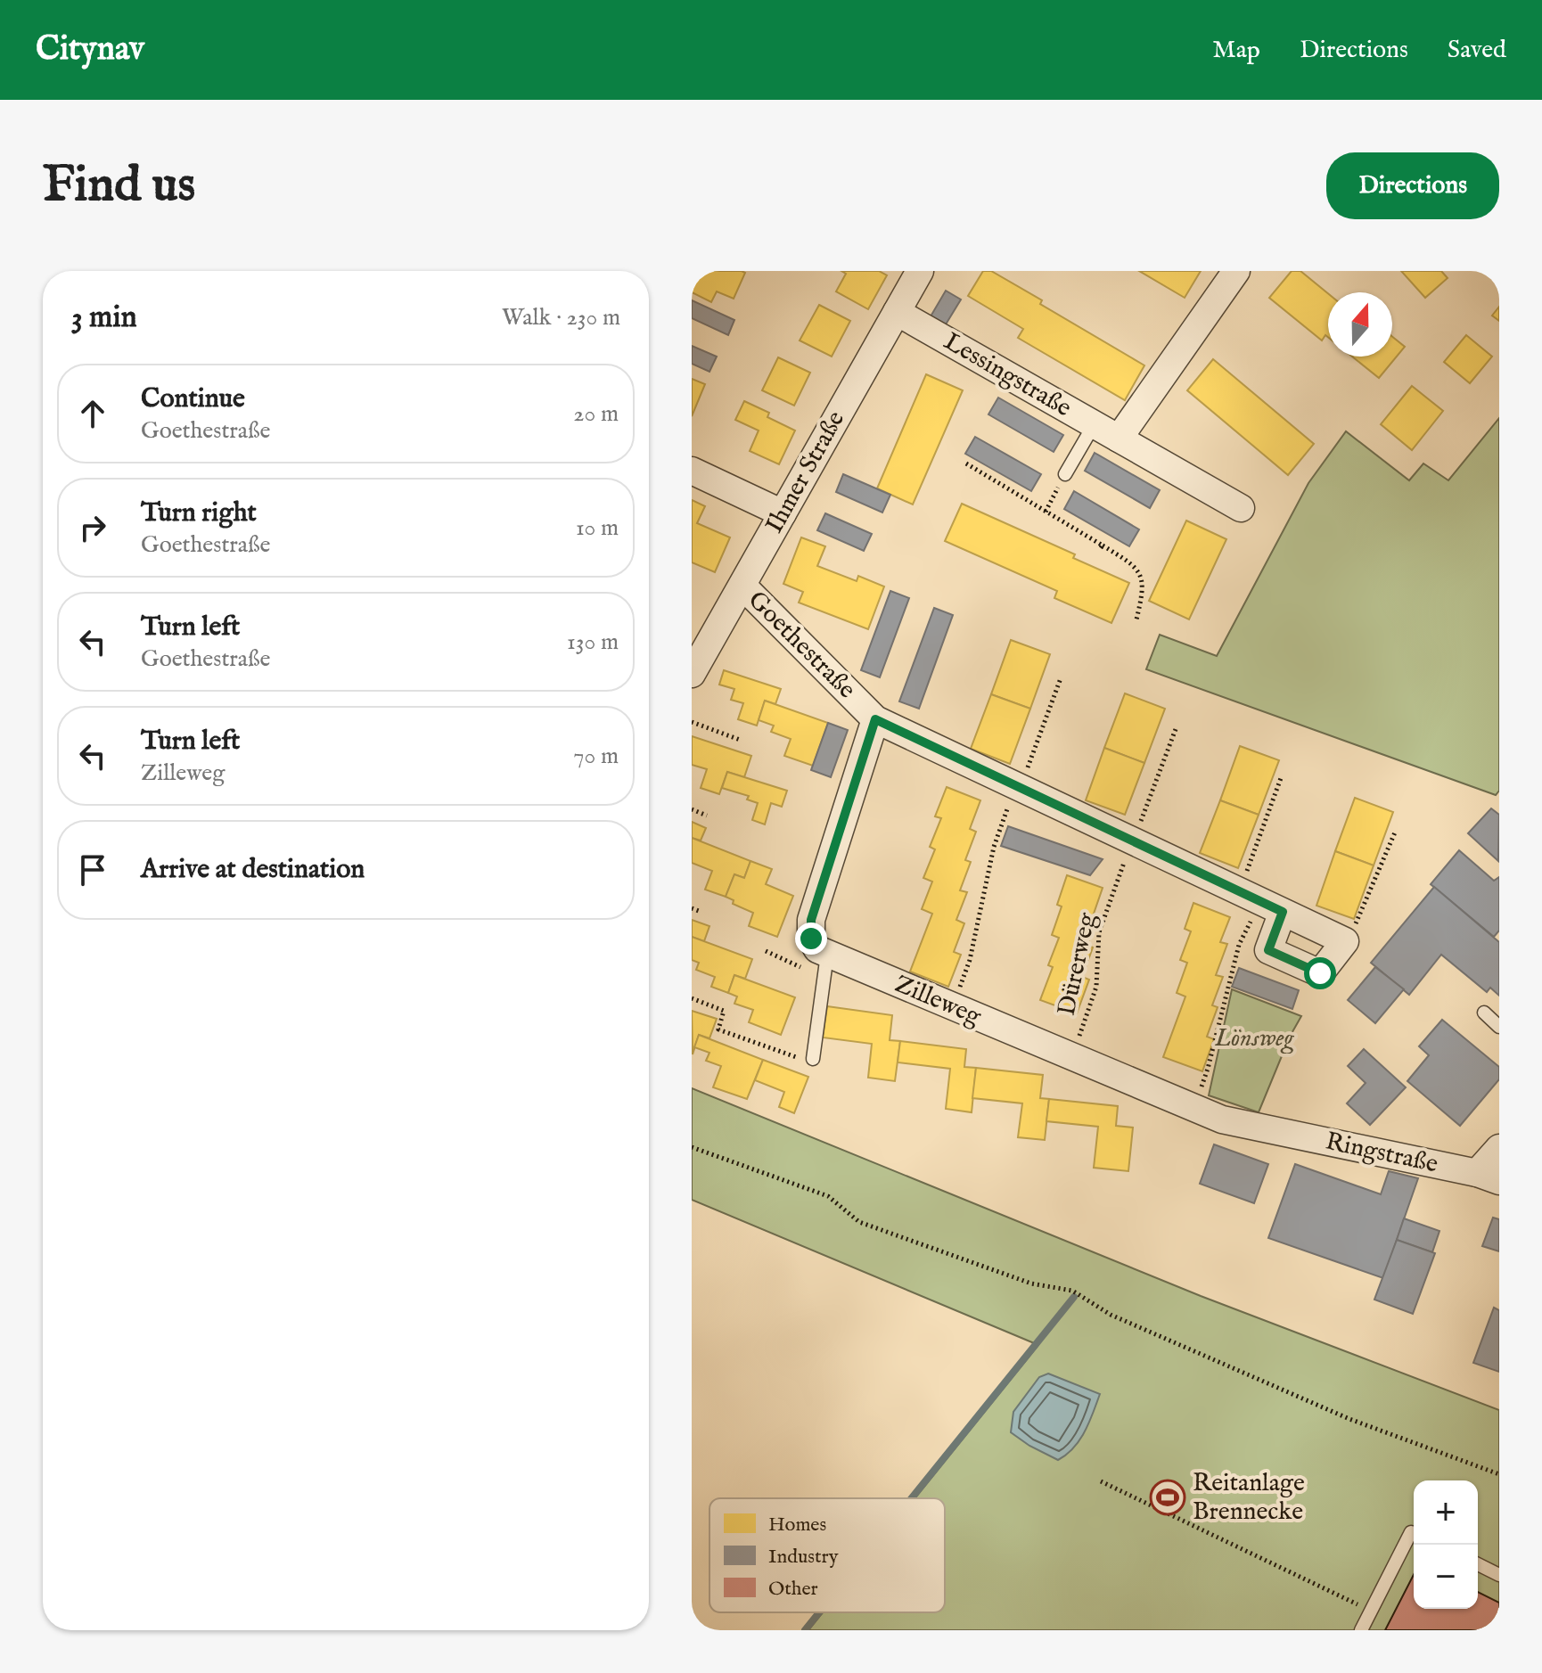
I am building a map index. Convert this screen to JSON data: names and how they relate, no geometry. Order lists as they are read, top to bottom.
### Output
{
  "streets": {
    "street": [
      "Lessingstraße",
      "Ihmer Straße",
      "Goethestraße",
      "Zilleweg",
      "Ringstraße"
    ],
    "path": ["Dürerweg"]
  },
  "crossings": [
    ["Lessingstraße", "Ihmer Straße"],
    ["Ihmer Straße", "Goethestraße"],
    ["Goethestraße", "Dürerweg"],
    ["Zilleweg", "Ringstraße"]
  ],
  "parks": ["Lönsweg"],
  "places": {
    "sports": ["Reitanlage Brennecke"]
  },
  "legend": ["Homes", "Industry", "Other"],
  "north": "top",
  "page": {
    "header": "Citynav",
    "nav": ["Map", "Directions", "Saved"],
    "buttons": "Directions",
    "title": "Find us",
    "heading": ["3 min", "Walk · 230 m"],
    "list": [
      ["Continue", "Goethestraße", "20 m"],
      ["Turn right", "Goethestraße", "10 m"],
      ["Turn left", "Goethestraße", "130 m"],
      ["Turn left", "Zilleweg", "70 m"],
      "Arrive at destination"
    ],
    "map_buttons": ["+", "−"]
  }
}
